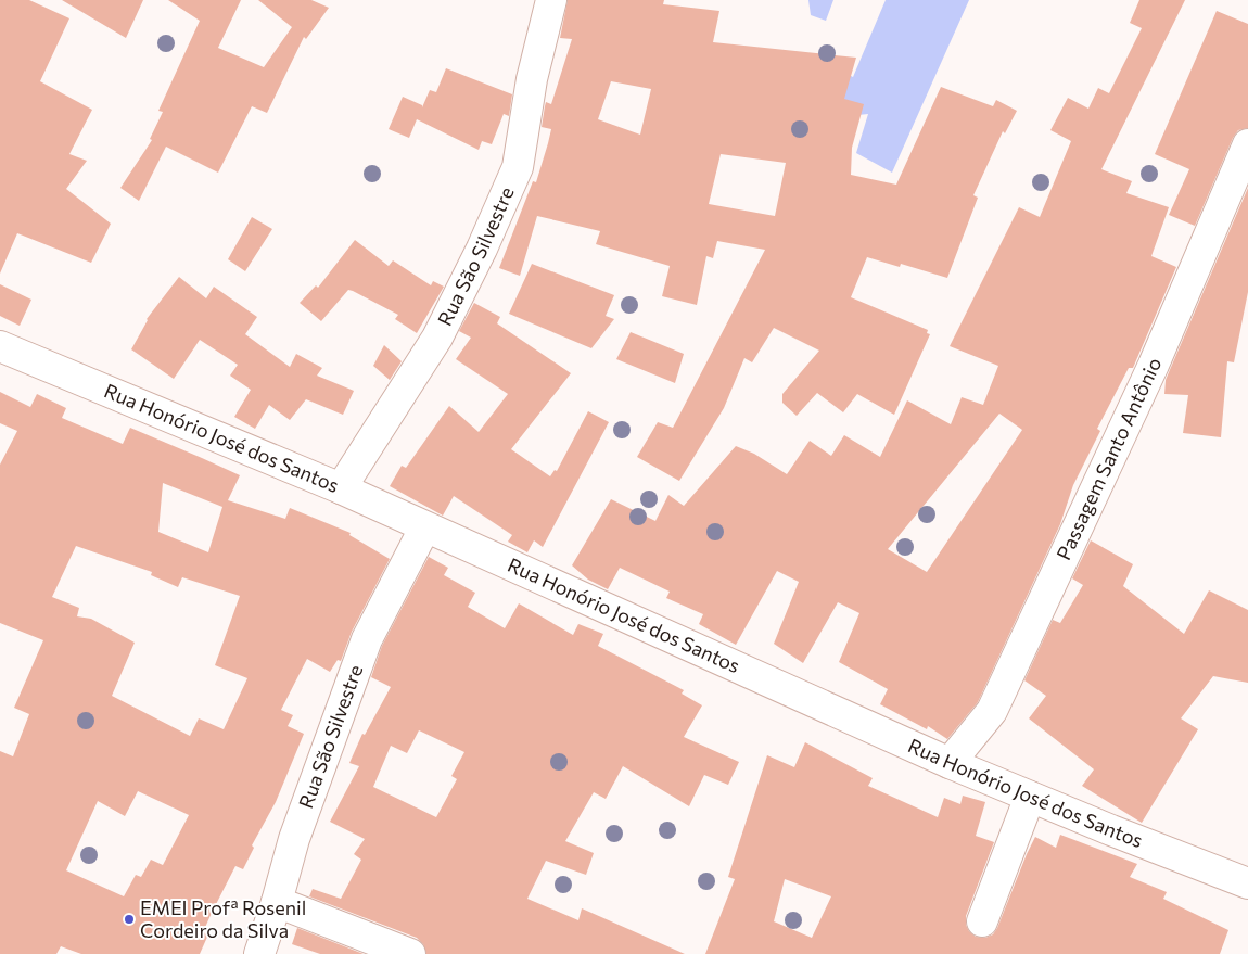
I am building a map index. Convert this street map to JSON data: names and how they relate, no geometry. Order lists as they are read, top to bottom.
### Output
{
  "streets": {
    "street": ["Rua São Silvestre", "Rua Honório José dos Santos", "Passagem Santo Antônio"]
  },
  "crossings": [
    ["Rua São Silvestre", "Rua Honório José dos Santos"],
    ["Rua Honório José dos Santos", "Passagem Santo Antônio"]
  ],
  "places": ["EMEI Profª Rosenil Cordeiro da Silva"]
}
